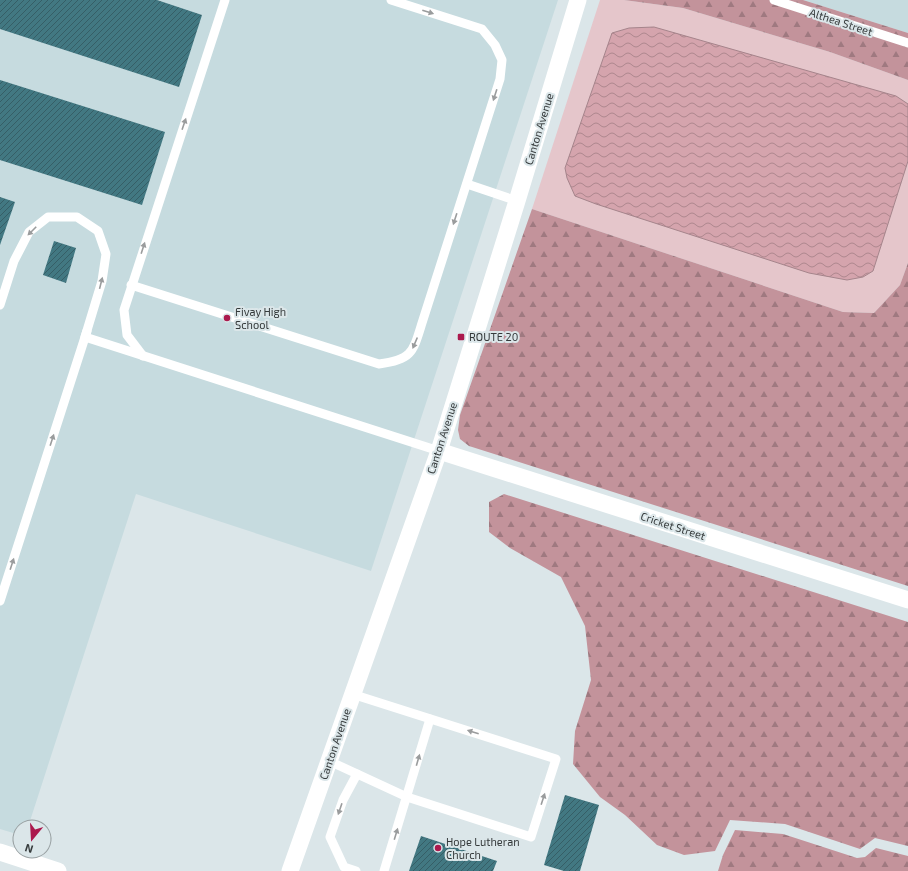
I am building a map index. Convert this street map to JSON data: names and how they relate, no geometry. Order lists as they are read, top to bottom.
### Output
{
  "streets": {
    "street": ["Canton Avenue", "Cricket Street"],
    "lane": ["Althea Street"]
  },
  "crossings": [
    ["Canton Avenue", "Cricket Street"]
  ],
  "places": {
    "other": ["Fivay High School", "Hope Lutheran Church"],
    "transit": ["ROUTE 20"]
  },
  "north": "bottom"
}
